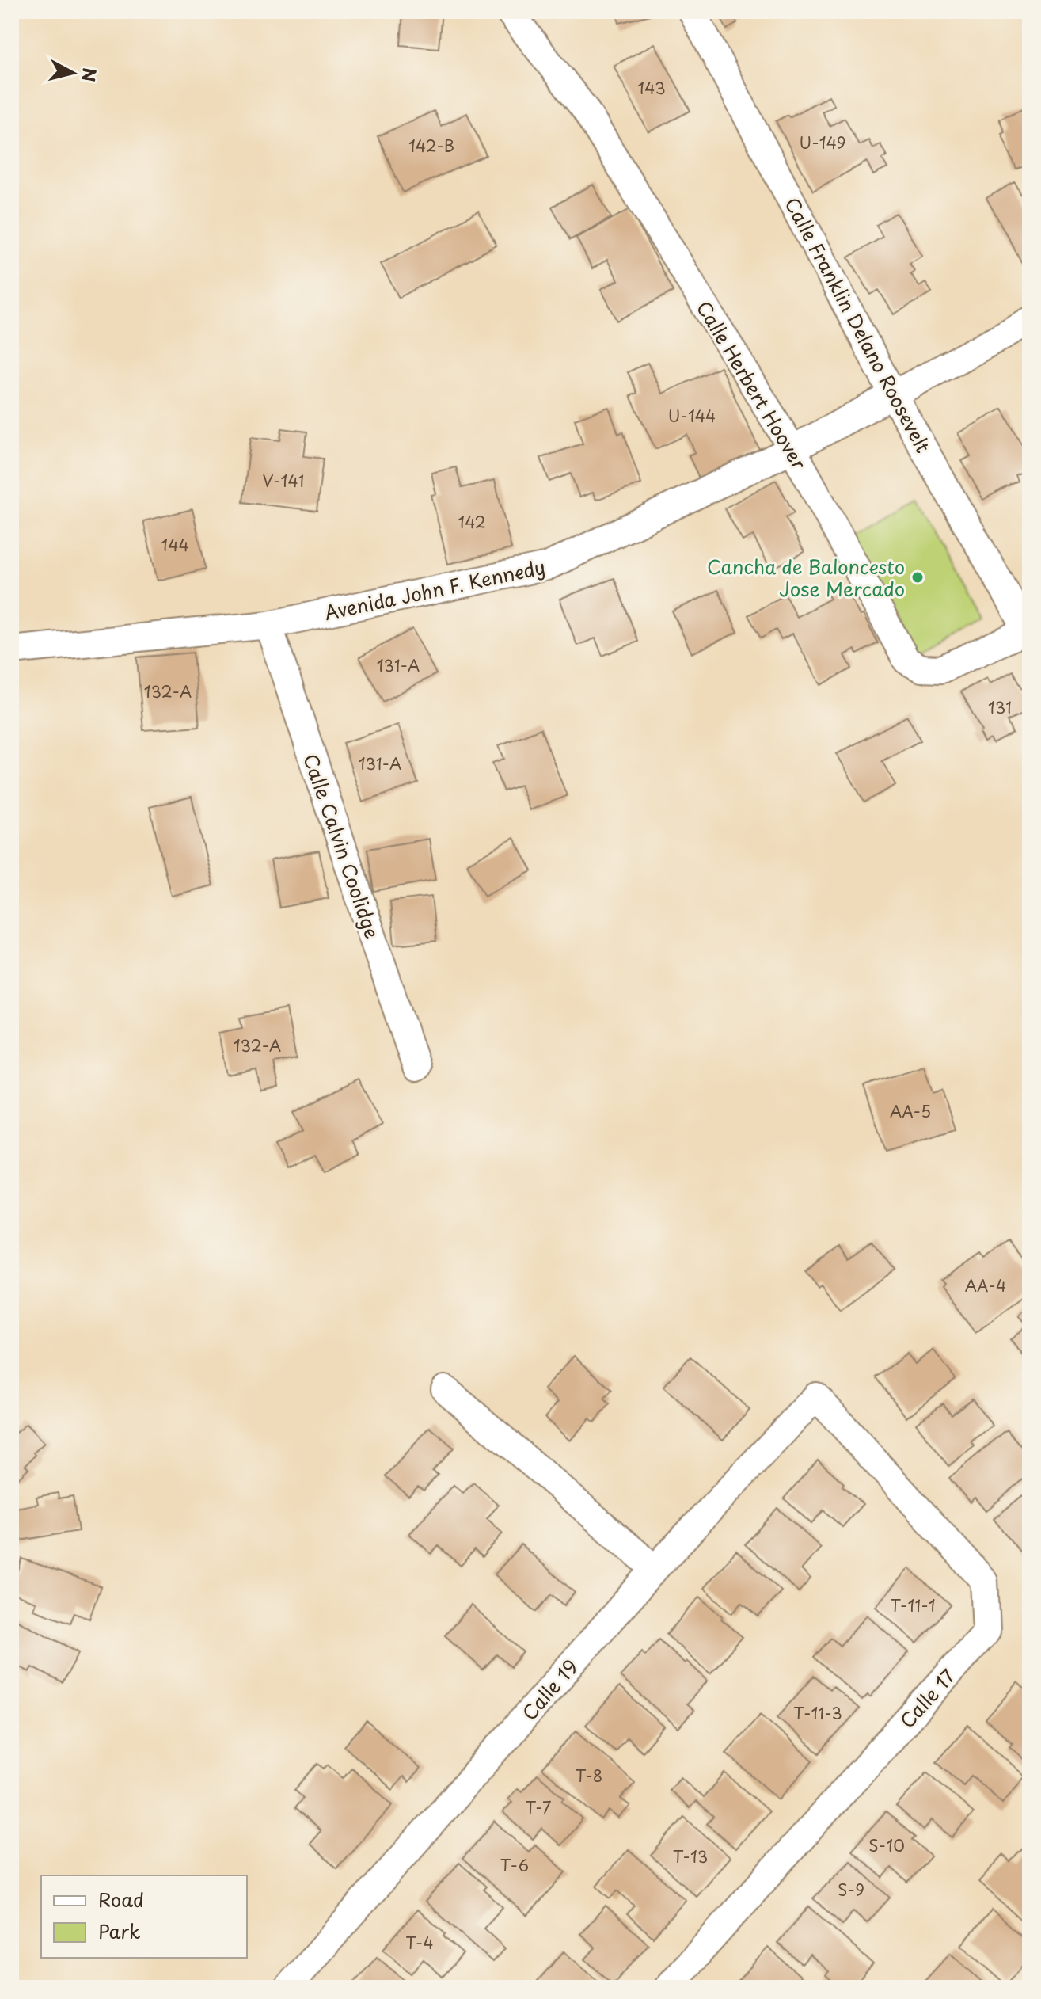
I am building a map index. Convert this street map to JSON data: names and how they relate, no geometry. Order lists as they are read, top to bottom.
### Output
{
  "streets": {
    "street": [
      "Calle Franklin Delano Roosevelt",
      "Calle Herbert Hoover",
      "Avenida John F. Kennedy",
      "Calle Calvin Coolidge",
      "Calle 19",
      "Calle 17"
    ]
  },
  "crossings": [
    ["Calle Franklin Delano Roosevelt", "Calle Herbert Hoover"],
    ["Calle Franklin Delano Roosevelt", "Avenida John F. Kennedy"],
    ["Calle Herbert Hoover", "Avenida John F. Kennedy"],
    ["Avenida John F. Kennedy", "Calle Calvin Coolidge"],
    ["Calle 19", "Calle 17"]
  ],
  "places": ["Cancha de Baloncesto Jose Mercado"],
  "house_numbers": [
    "143",
    "U-149",
    "142-B",
    "U-144",
    "V-141",
    "142",
    "144",
    "131-A",
    "132-A",
    "131",
    "131-A",
    "132-A",
    "AA-5",
    "AA-4",
    "T-11-1",
    "T-11-3",
    "T-8",
    "T-7",
    "S-10",
    "T-13",
    "T-6",
    "S-9",
    "T-4"
  ],
  "legend": ["Road", "Park"],
  "north": "right"
}
